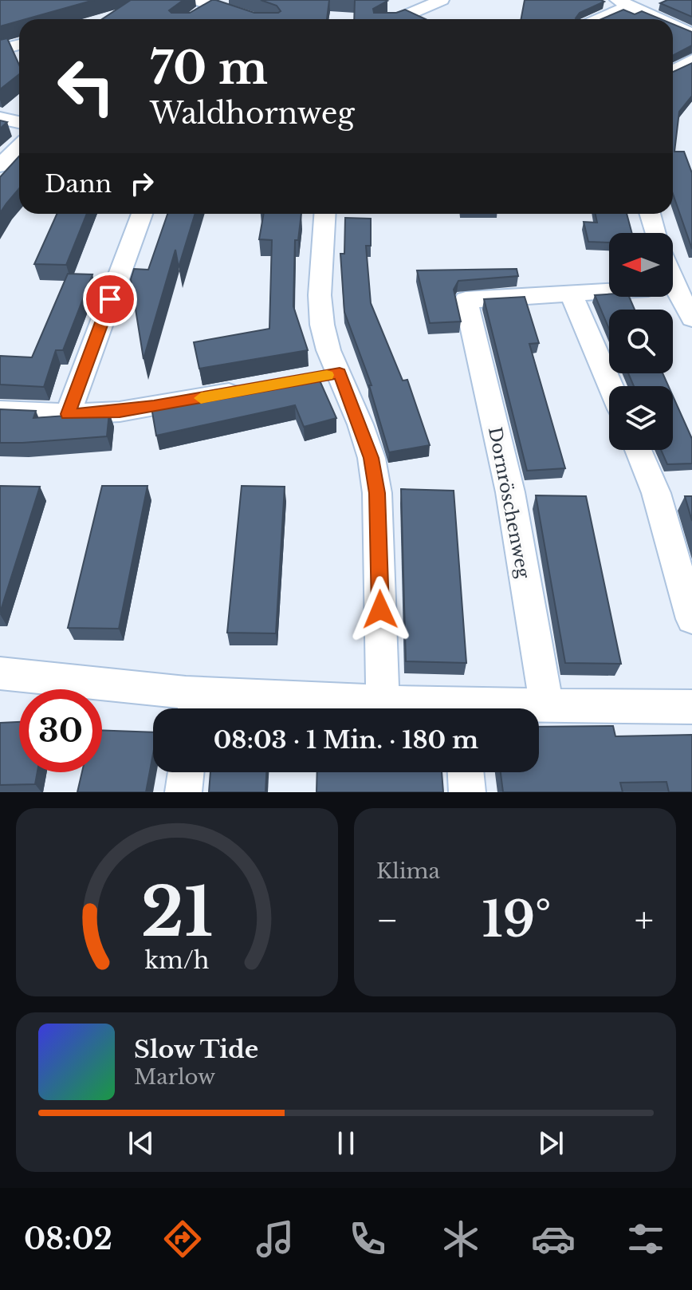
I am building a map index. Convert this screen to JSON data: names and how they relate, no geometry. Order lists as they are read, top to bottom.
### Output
{
  "streets": {
    "street": ["Dornröschenweg"]
  },
  "north": "left",
  "page": {
    "turn": ["70 m", "Waldhornweg"],
    "then": "Dann",
    "limit": "30",
    "trip": "08:03 · 1 Min. · 180 m",
    "tile": "Klima",
    "heat": ["−", "19°", "+"],
    "song": ["Slow Tide", "Marlow"],
    "tabs": "08:02",
    "gauge": ["21", "km/h"]
  }
}
